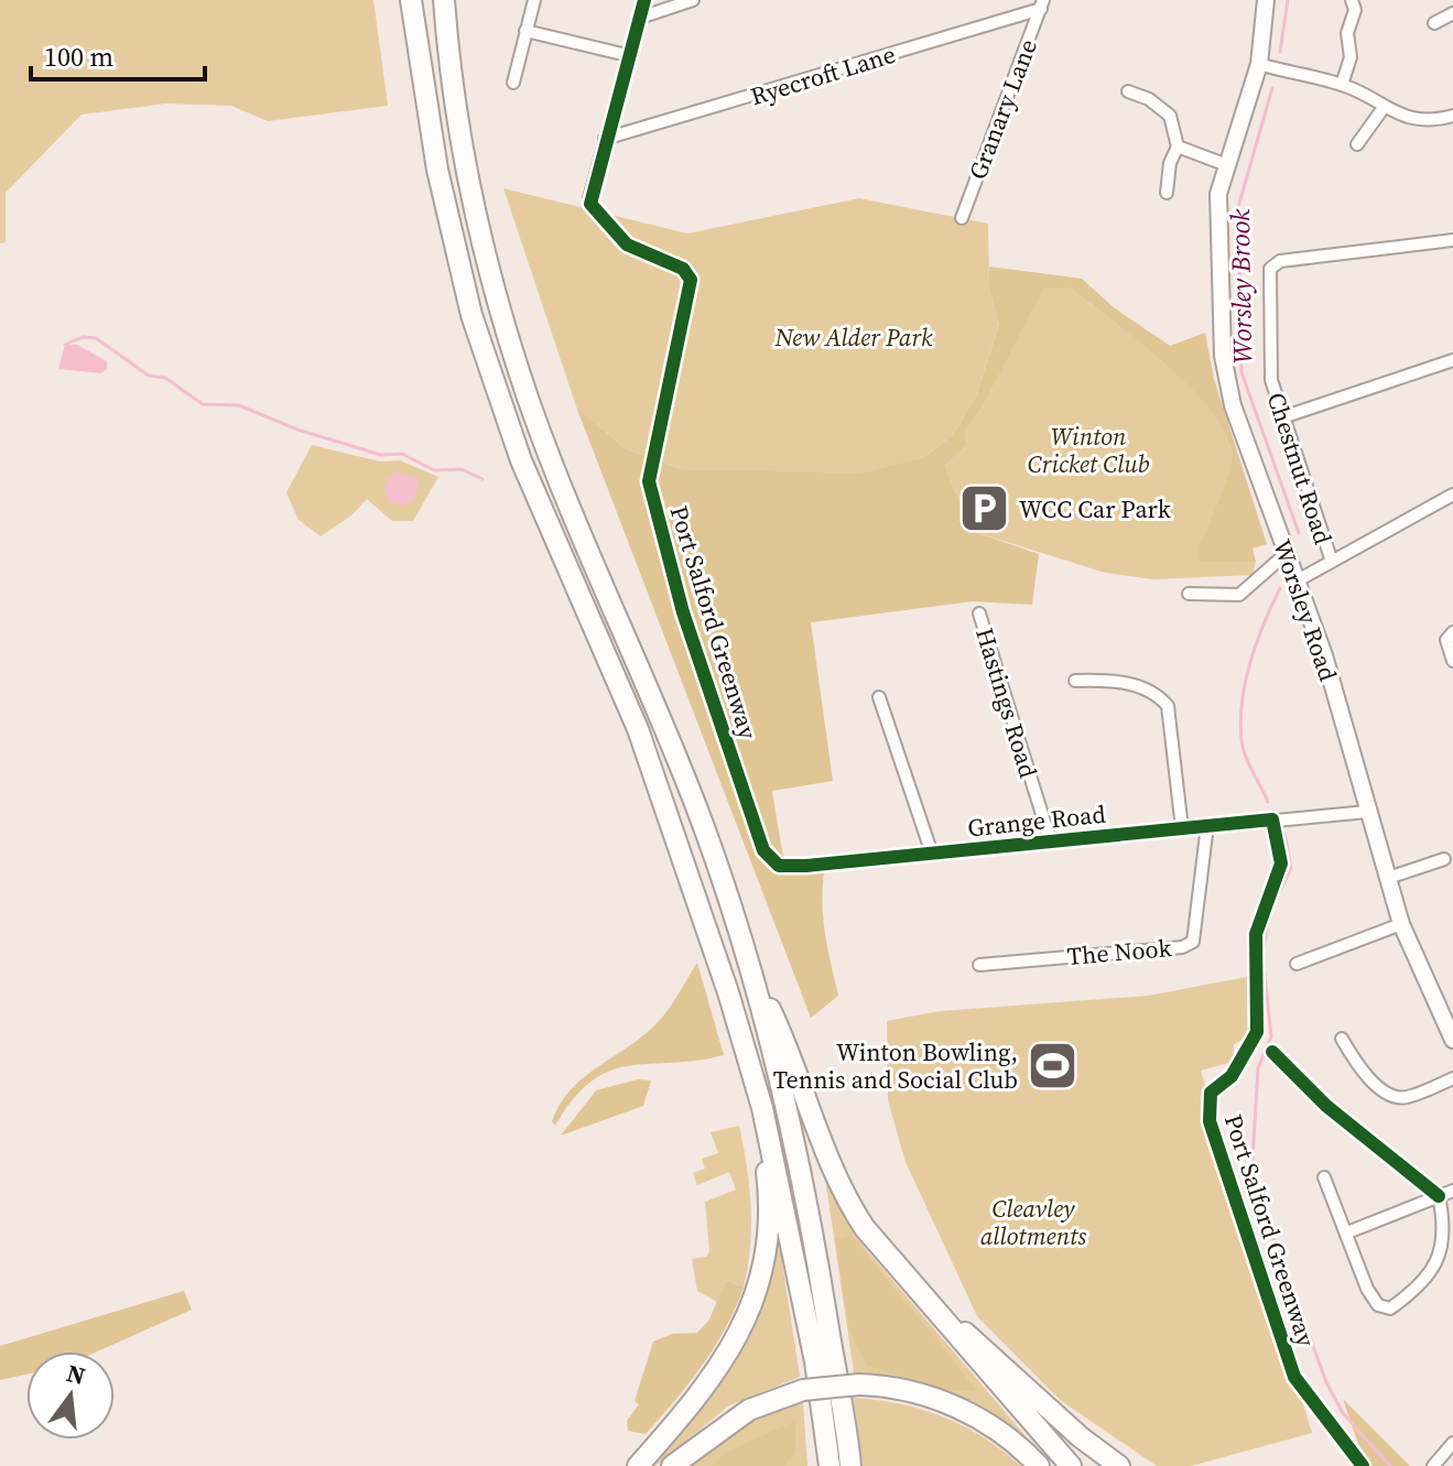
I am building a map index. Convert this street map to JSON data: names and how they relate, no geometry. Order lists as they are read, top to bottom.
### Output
{
  "streets": {
    "main road": ["Worsley Road"],
    "street": [
      "Ryecroft Lane",
      "Granary Lane",
      "Chestnut Road",
      "Hastings Road",
      "Grange Road",
      "The Nook"
    ],
    "cycle path": ["Port Salford Greenway"]
  },
  "crossings": [
    ["Ryecroft Lane", "Granary Lane"],
    ["Worsley Road", "Grange Road"],
    ["Hastings Road", "Grange Road"],
    ["Grange Road", "The Nook"]
  ],
  "water": ["Worsley Brook"],
  "parks": ["New Alder Park", "Winton Cricket Club", "Cleavley allotments"],
  "places": {
    "parking": ["WCC Car Park"],
    "sports": ["Winton Bowling, Tennis and Social Club"]
  },
  "scale_bar": "100 m",
  "north": "top"
}
